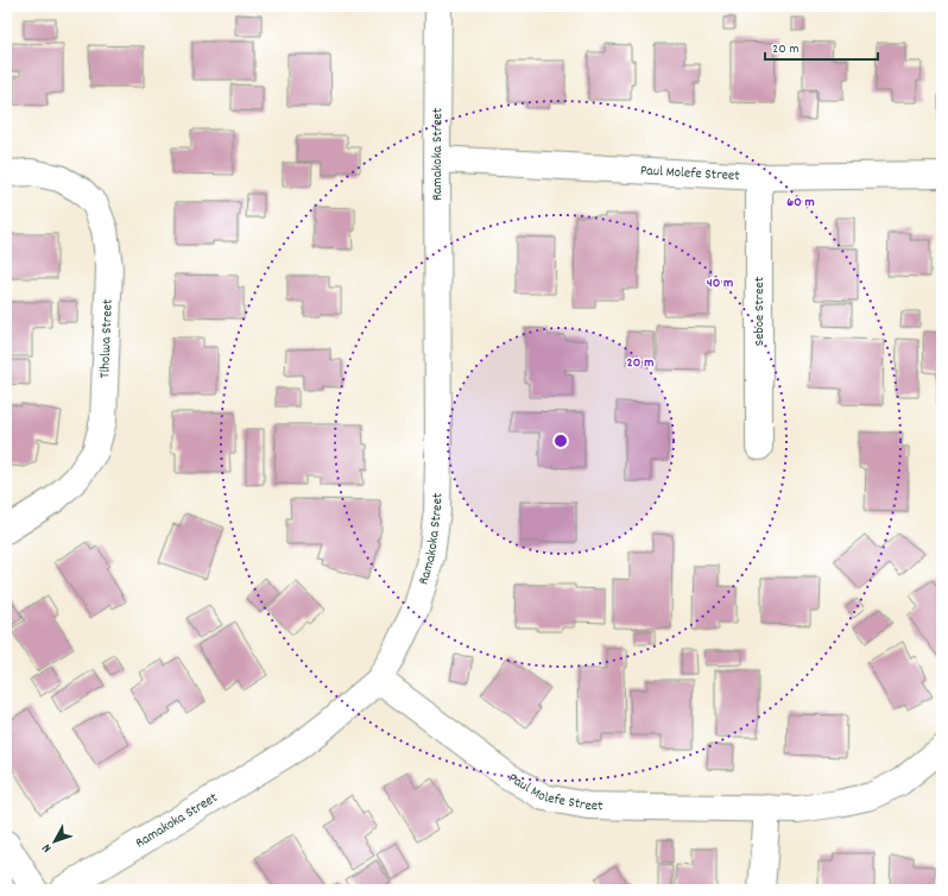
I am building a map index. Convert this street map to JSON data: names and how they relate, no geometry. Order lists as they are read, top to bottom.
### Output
{
  "streets": {
    "street": [
      "Ramakoka Street",
      "Paul Molefe Street",
      "Seboe Street",
      "Tlholwa Street"
    ]
  },
  "crossings": [
    ["Ramakoka Street", "Paul Molefe Street"],
    ["Paul Molefe Street", "Seboe Street"]
  ],
  "scale_bar": "20 m",
  "north": "bottom left",
  "rings": ["60 m", "40 m", "20 m"]
}
